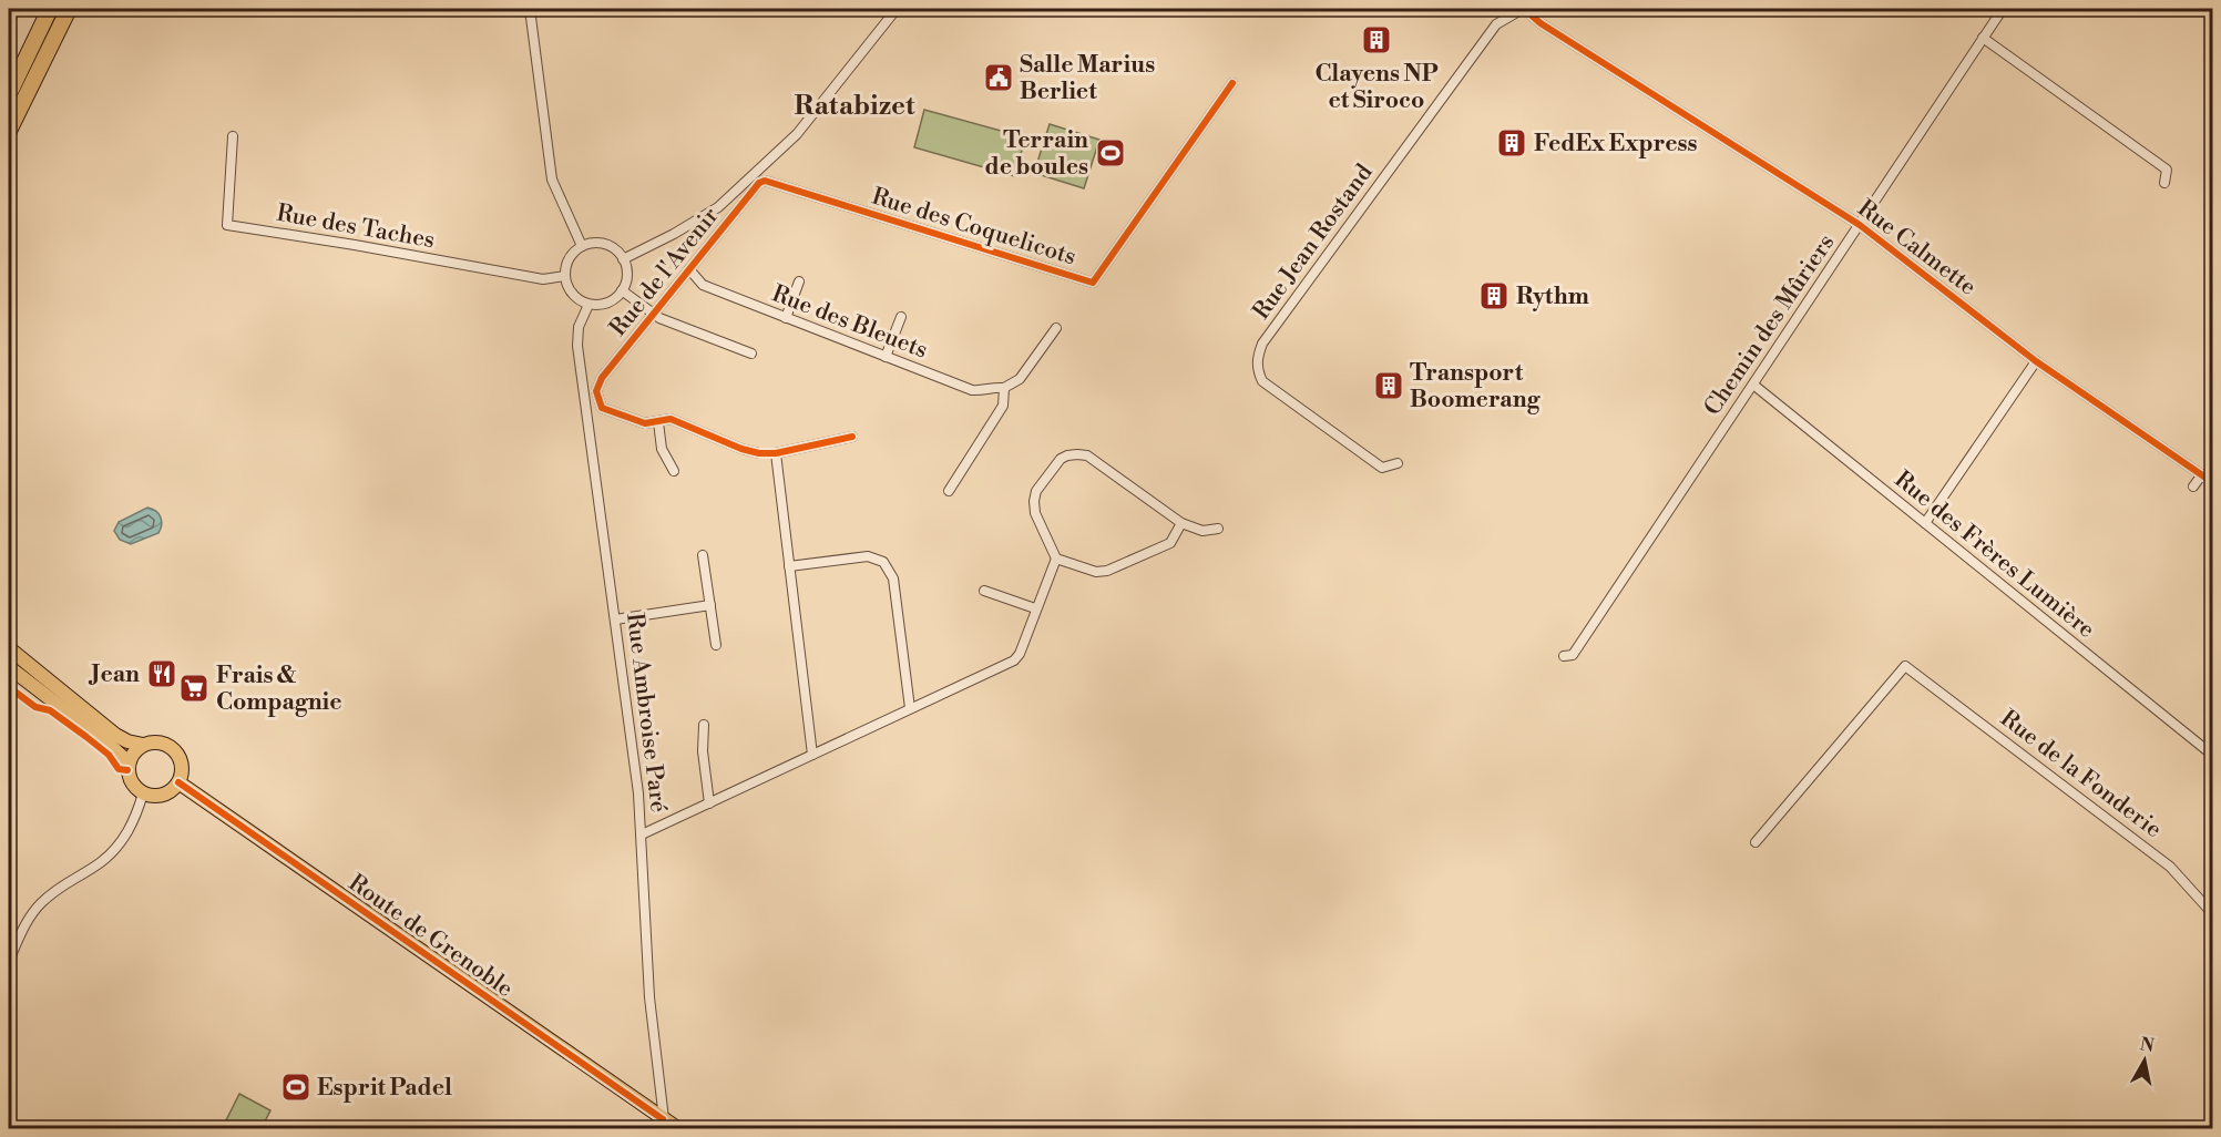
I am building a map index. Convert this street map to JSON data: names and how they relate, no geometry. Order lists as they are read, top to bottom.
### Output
{
  "streets": {
    "main road": ["Route de Grenoble"],
    "street": [
      "Rue des Taches",
      "Rue des Coquelicots",
      "Rue Jean Rostand",
      "Rue Calmette",
      "Rue de l'Avenir",
      "Rue des Bleuets",
      "Chemin des Mûriers",
      "Rue des Frères Lumière",
      "Rue Ambroise Paré",
      "Rue de la Fonderie"
    ]
  },
  "crossings": [
    ["Rue des Taches", "Rue de l'Avenir"],
    ["Rue des Taches", "Rue Ambroise Paré"],
    ["Rue des Coquelicots", "Rue de l'Avenir"],
    ["Rue Jean Rostand", "Rue Calmette"],
    ["Rue Calmette", "Chemin des Mûriers"],
    ["Rue de l'Avenir", "Rue des Bleuets"],
    ["Rue de l'Avenir", "Rue Ambroise Paré"],
    ["Chemin des Mûriers", "Rue des Frères Lumière"],
    ["Rue Ambroise Paré", "Route de Grenoble"]
  ],
  "districts": ["Ratabizet"],
  "places": {
    "building": [
      "Clayens NP et Siroco",
      "FedEx Express",
      "Rythm",
      "Transport Boomerang"
    ],
    "public building": ["Salle Marius Berliet"],
    "sports": ["Terrain de boules", "Esprit Padel"],
    "restaurant": ["Jean"],
    "supermarket": ["Frais & Compagnie"]
  },
  "north": "top"
}
